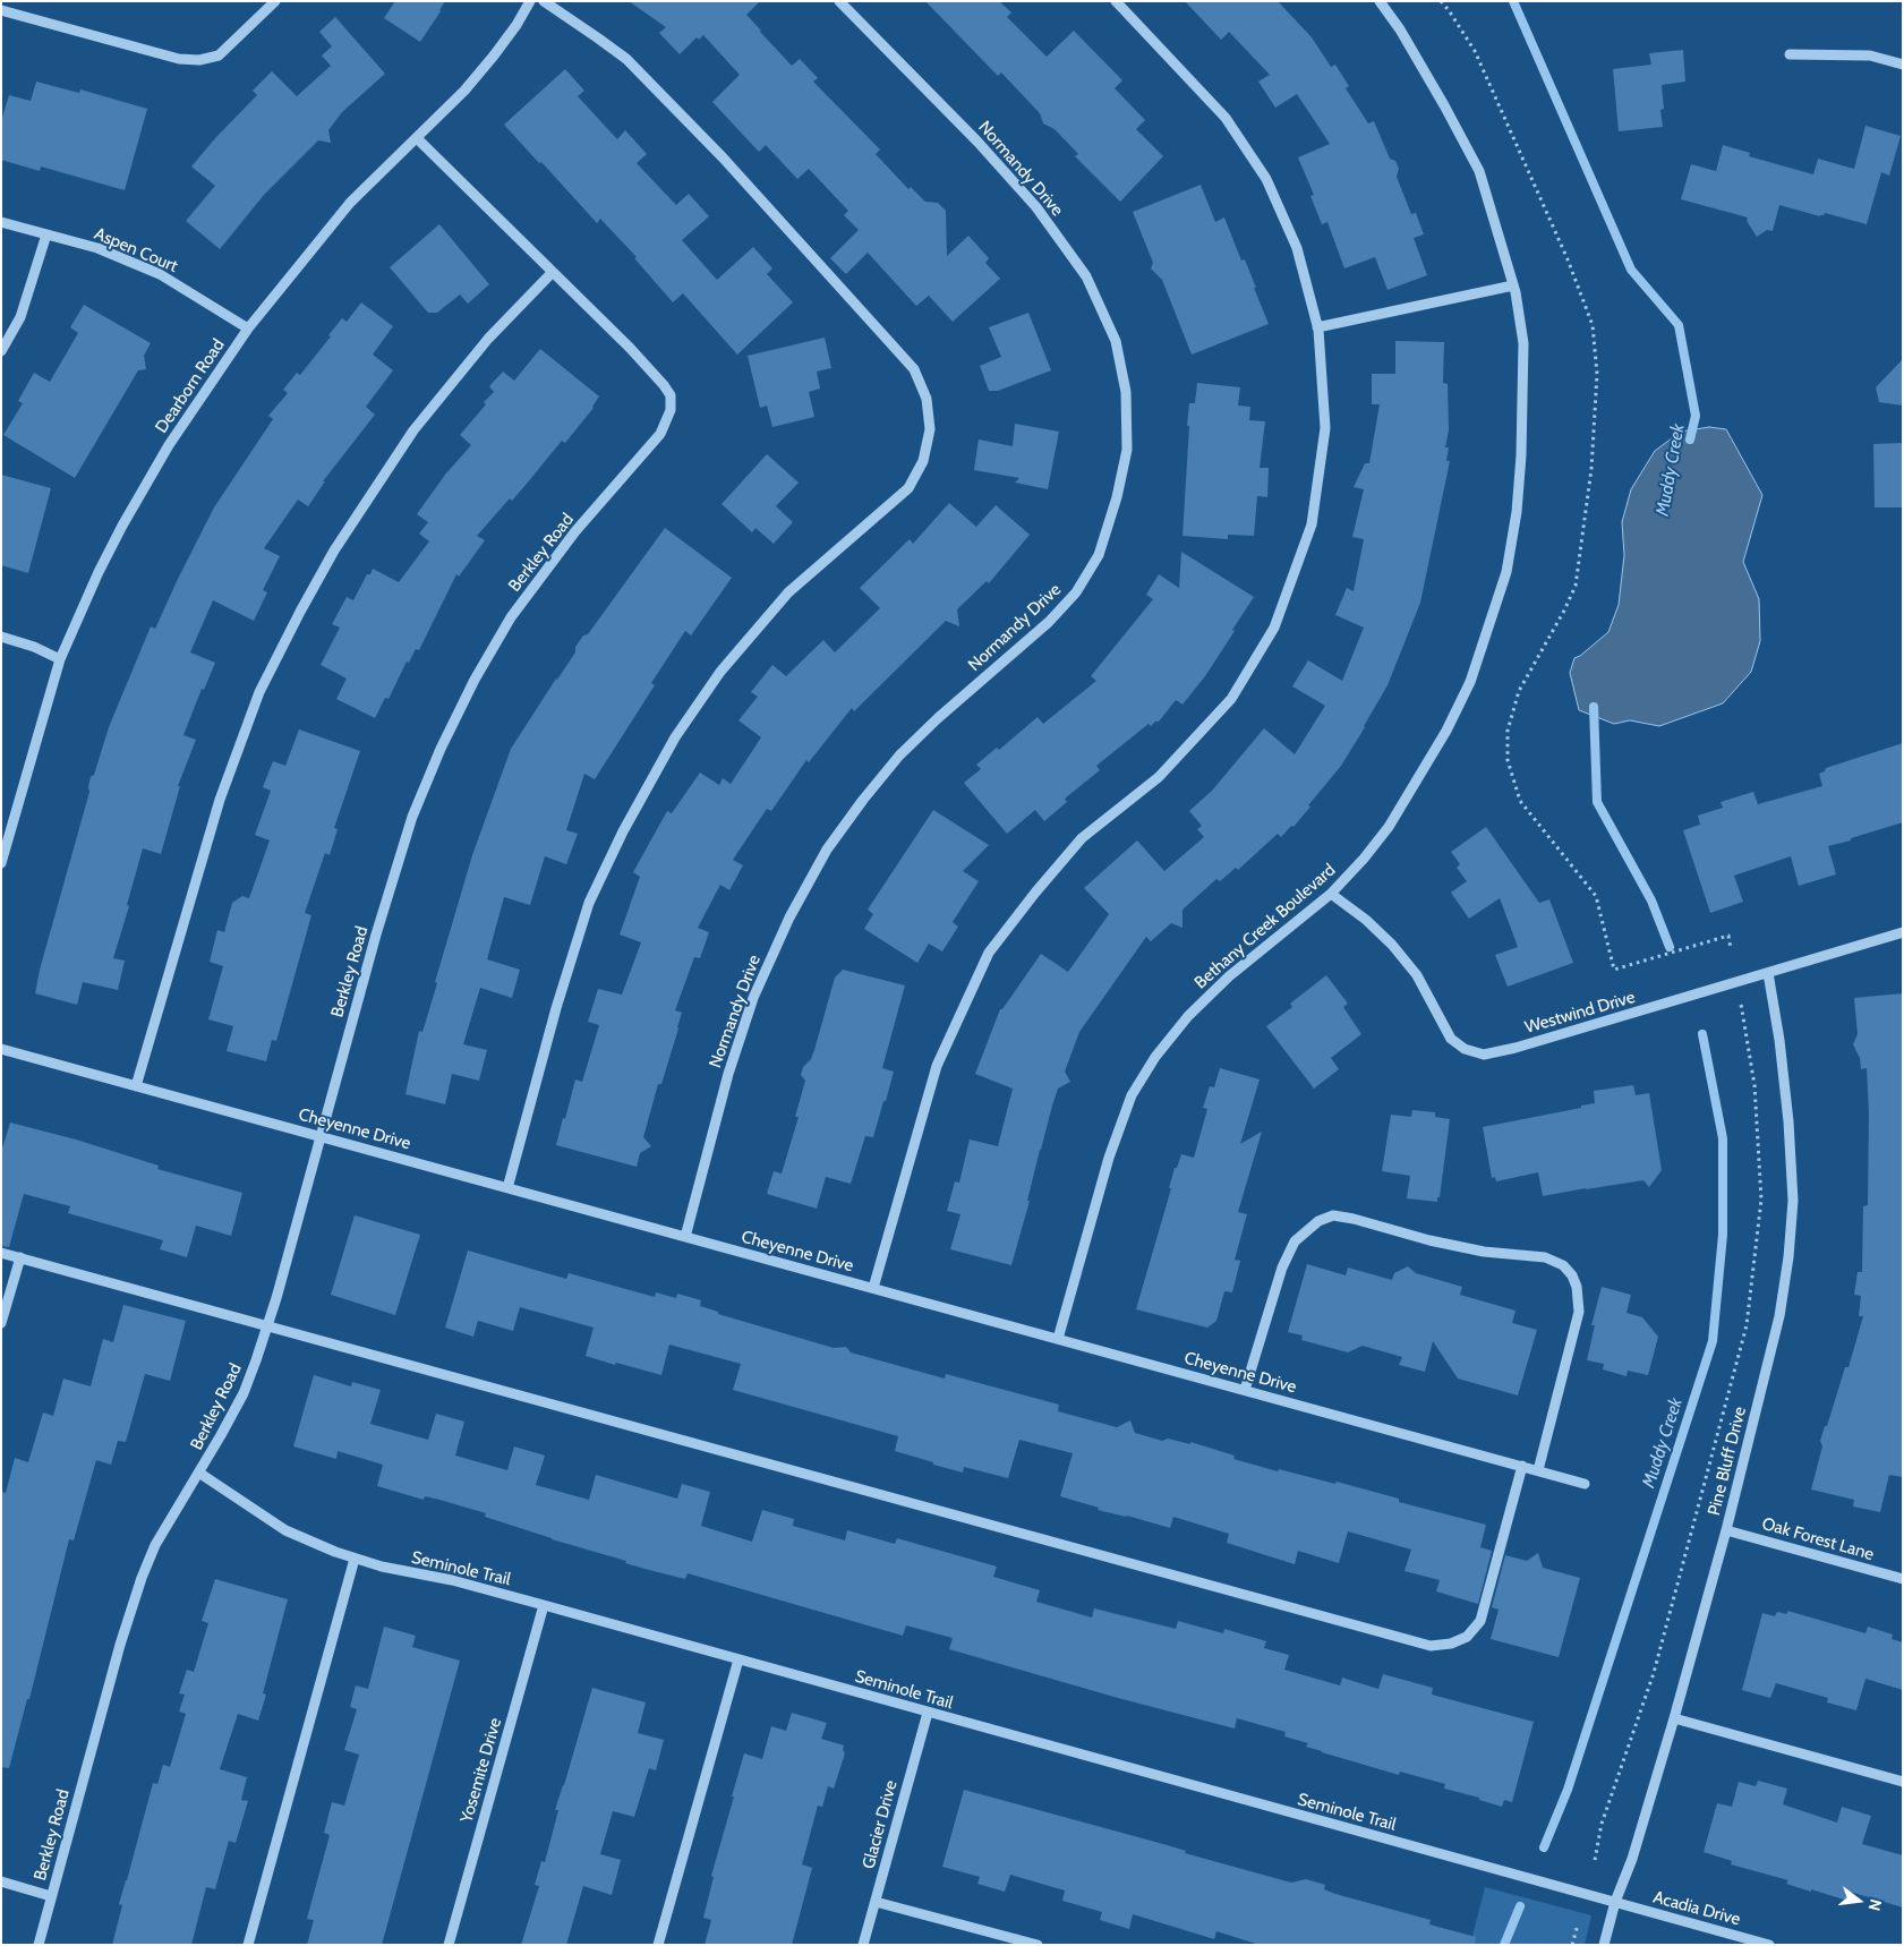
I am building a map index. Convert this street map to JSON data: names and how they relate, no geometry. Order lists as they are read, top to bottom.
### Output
{
  "streets": {
    "street": [
      "Normandy Drive",
      "Aspen Court",
      "Dearborn Road",
      "Berkley Road",
      "Bethany Creek Boulevard",
      "Westwind Drive",
      "Cheyenne Drive",
      "Pine Bluff Drive",
      "Oak Forest Lane",
      "Seminole Trail",
      "Yosemite Drive",
      "Glacier Drive",
      "Acadia Drive"
    ]
  },
  "crossings": [
    ["Normandy Drive", "Cheyenne Drive"],
    ["Aspen Court", "Dearborn Road"],
    ["Dearborn Road", "Berkley Road"],
    ["Berkley Road", "Cheyenne Drive"],
    ["Berkley Road", "Seminole Trail"],
    ["Bethany Creek Boulevard", "Westwind Drive"],
    ["Bethany Creek Boulevard", "Cheyenne Drive"],
    ["Westwind Drive", "Pine Bluff Drive"],
    ["Pine Bluff Drive", "Oak Forest Lane"],
    ["Pine Bluff Drive", "Seminole Trail"],
    ["Pine Bluff Drive", "Acadia Drive"],
    ["Seminole Trail", "Yosemite Drive"],
    ["Seminole Trail", "Glacier Drive"],
    ["Seminole Trail", "Acadia Drive"]
  ],
  "water": ["Muddy Creek"],
  "north": "right"
}
